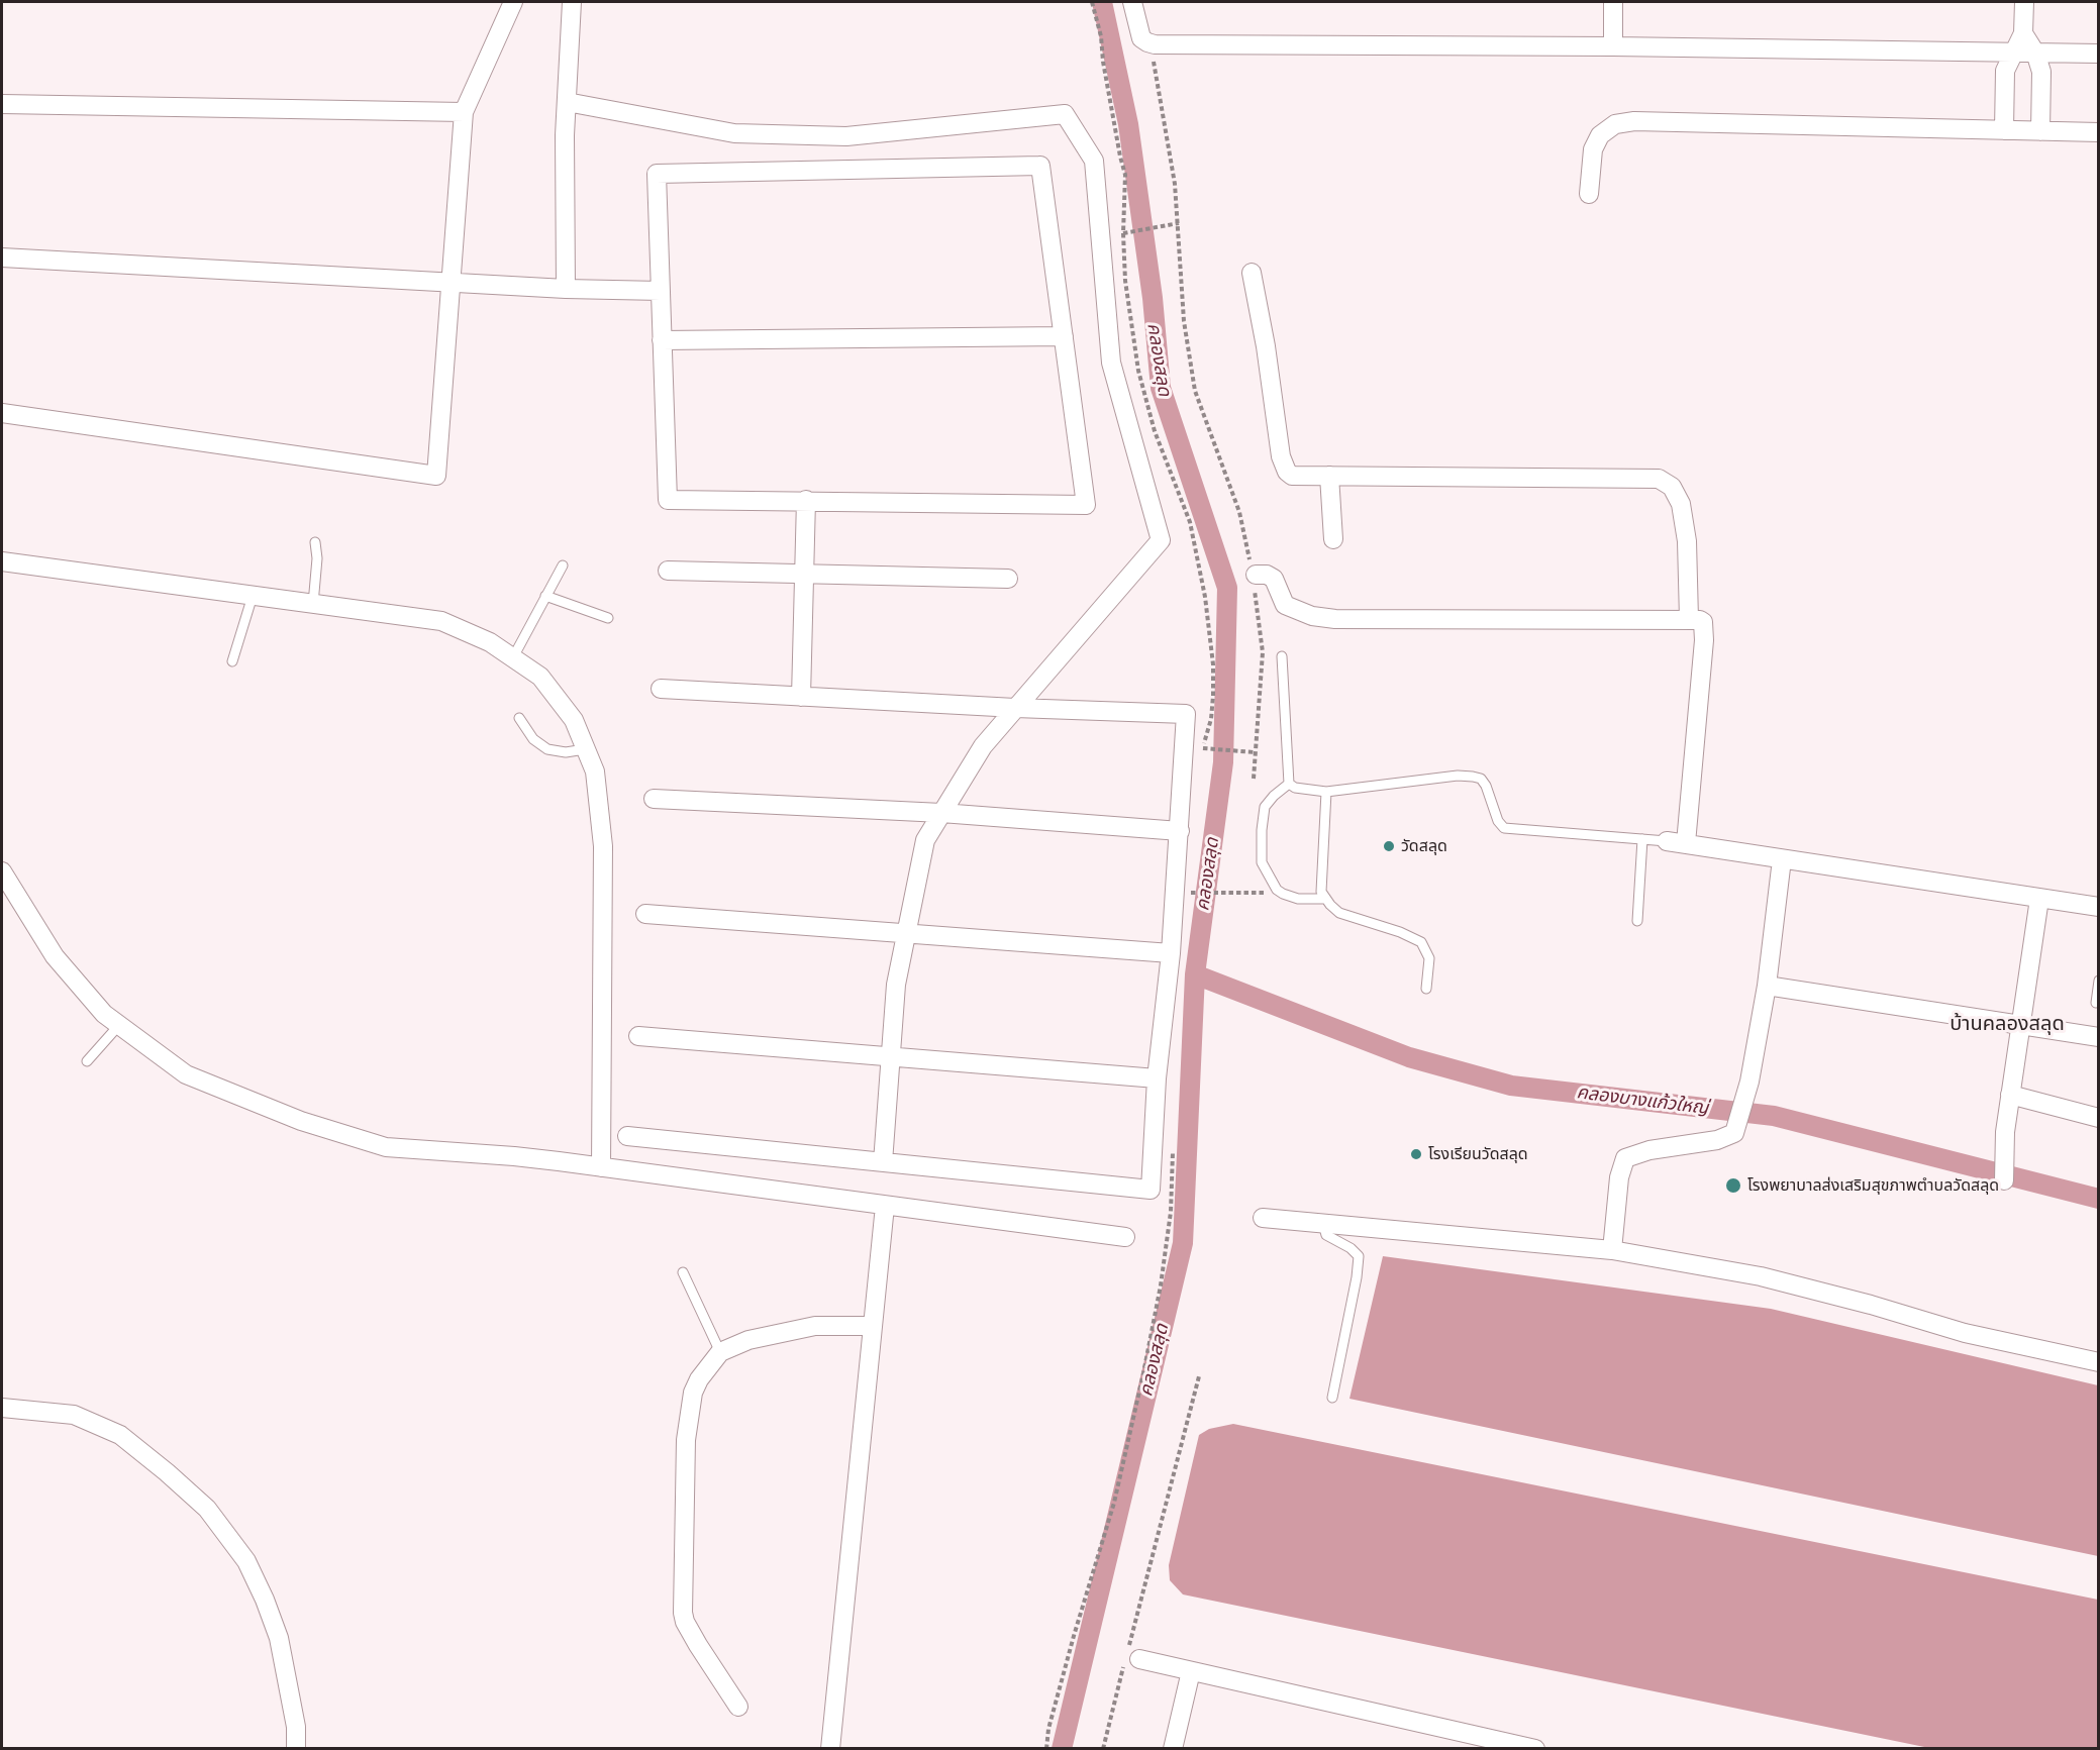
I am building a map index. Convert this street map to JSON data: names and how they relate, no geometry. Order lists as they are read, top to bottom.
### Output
{
  "districts": ["บ้านคลองสลุด"],
  "water": ["คลองสลุด", "คลองบางแก้วใหญ่"],
  "places": ["วัดสลุด", "โรงเรียนวัดสลุด", "โรงพยาบาลส่งเสริมสุขภาพตำบลวัดสลุด"]
}
